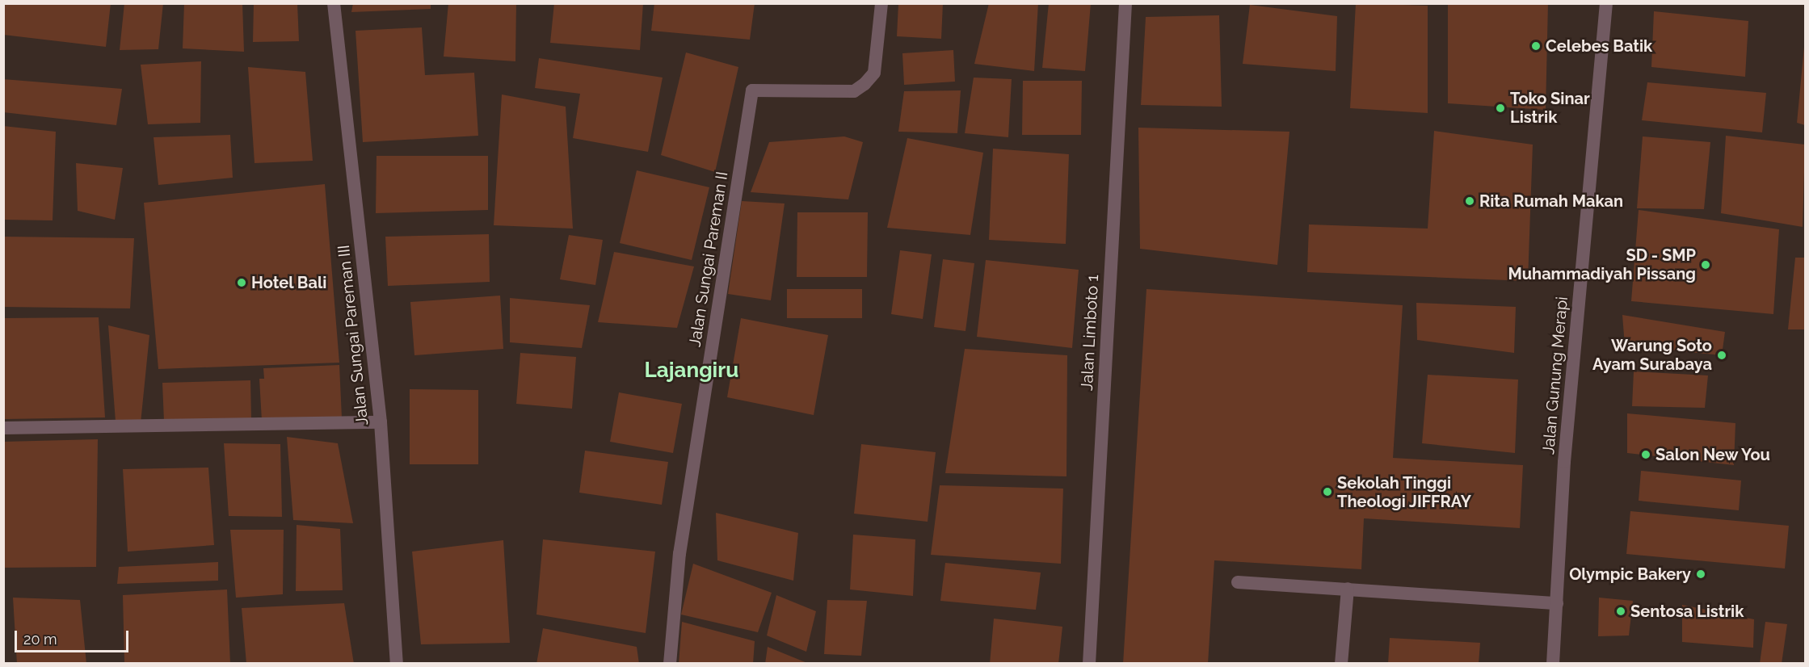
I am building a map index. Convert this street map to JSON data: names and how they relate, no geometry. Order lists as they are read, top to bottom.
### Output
{
  "streets": {
    "street": [
      "Jalan Sungai Pareman II",
      "Jalan Limboto 1",
      "Jalan Sungai Pareman III",
      "Jalan Gunung Merapi"
    ]
  },
  "districts": ["Lajangiru"],
  "places": [
    "Celebes Batik",
    "Toko Sinar Listrik",
    "Rita Rumah Makan",
    "SD - SMP Muhammadiyah Pissang",
    "Hotel Bali",
    "Warung Soto Ayam Surabaya",
    "Salon New You",
    "Sekolah Tinggi Theologi JIFFRAY",
    "Olympic Bakery",
    "Sentosa Listrik"
  ],
  "scale_bar": "20 m"
}
